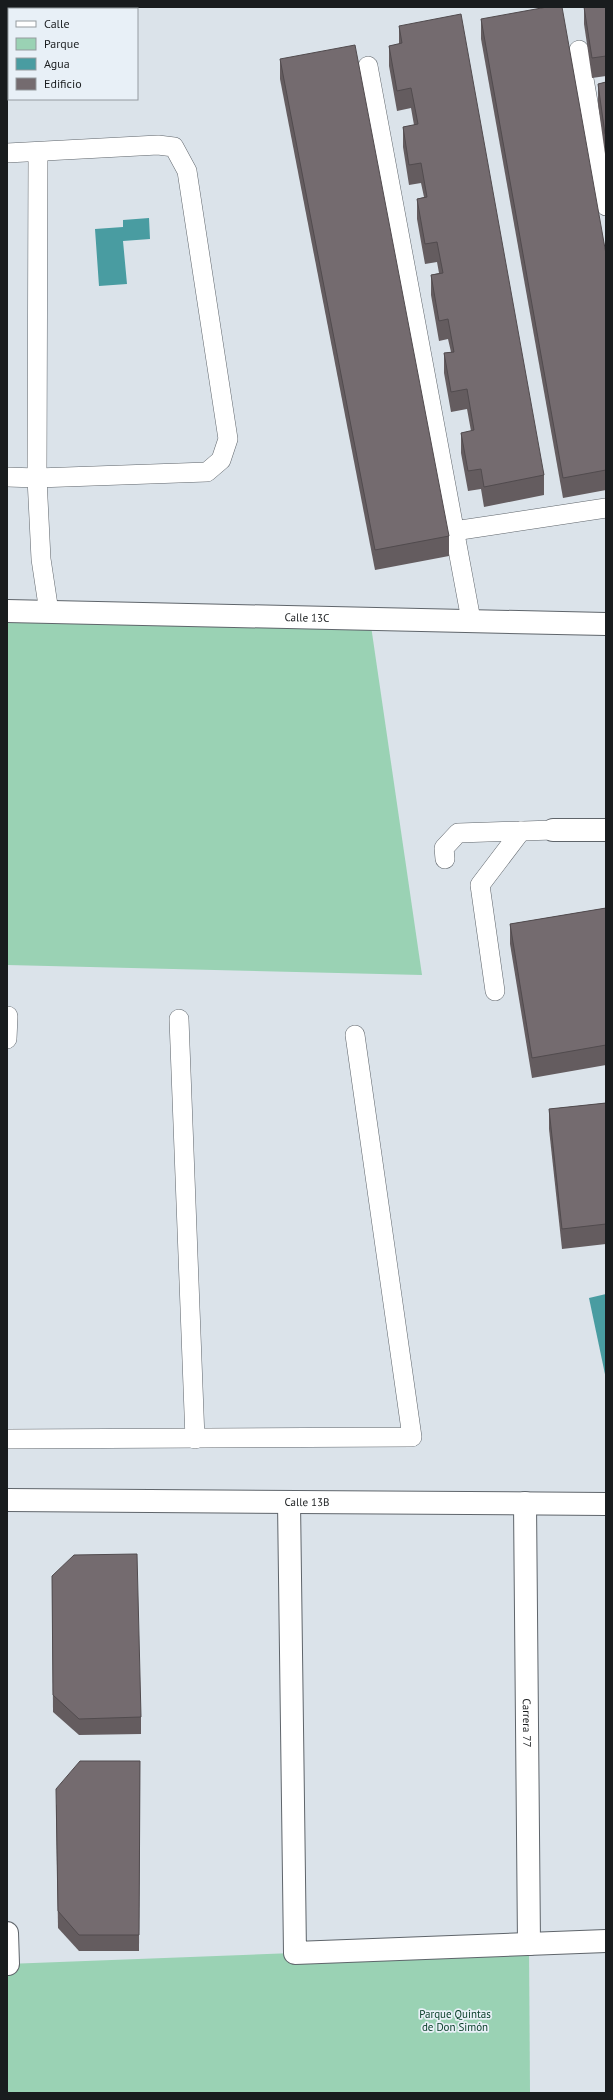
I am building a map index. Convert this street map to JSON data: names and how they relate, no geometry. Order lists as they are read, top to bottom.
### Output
{
  "streets": {
    "street": ["Calle 13C", "Calle 13B", "Carrera 77"]
  },
  "crossings": [
    ["Calle 13B", "Carrera 77"]
  ],
  "parks": ["Parque Quintas de Don Simón"],
  "legend": [
    "Calle",
    "Parque",
    "Agua",
    "Edificio"
  ]
}
